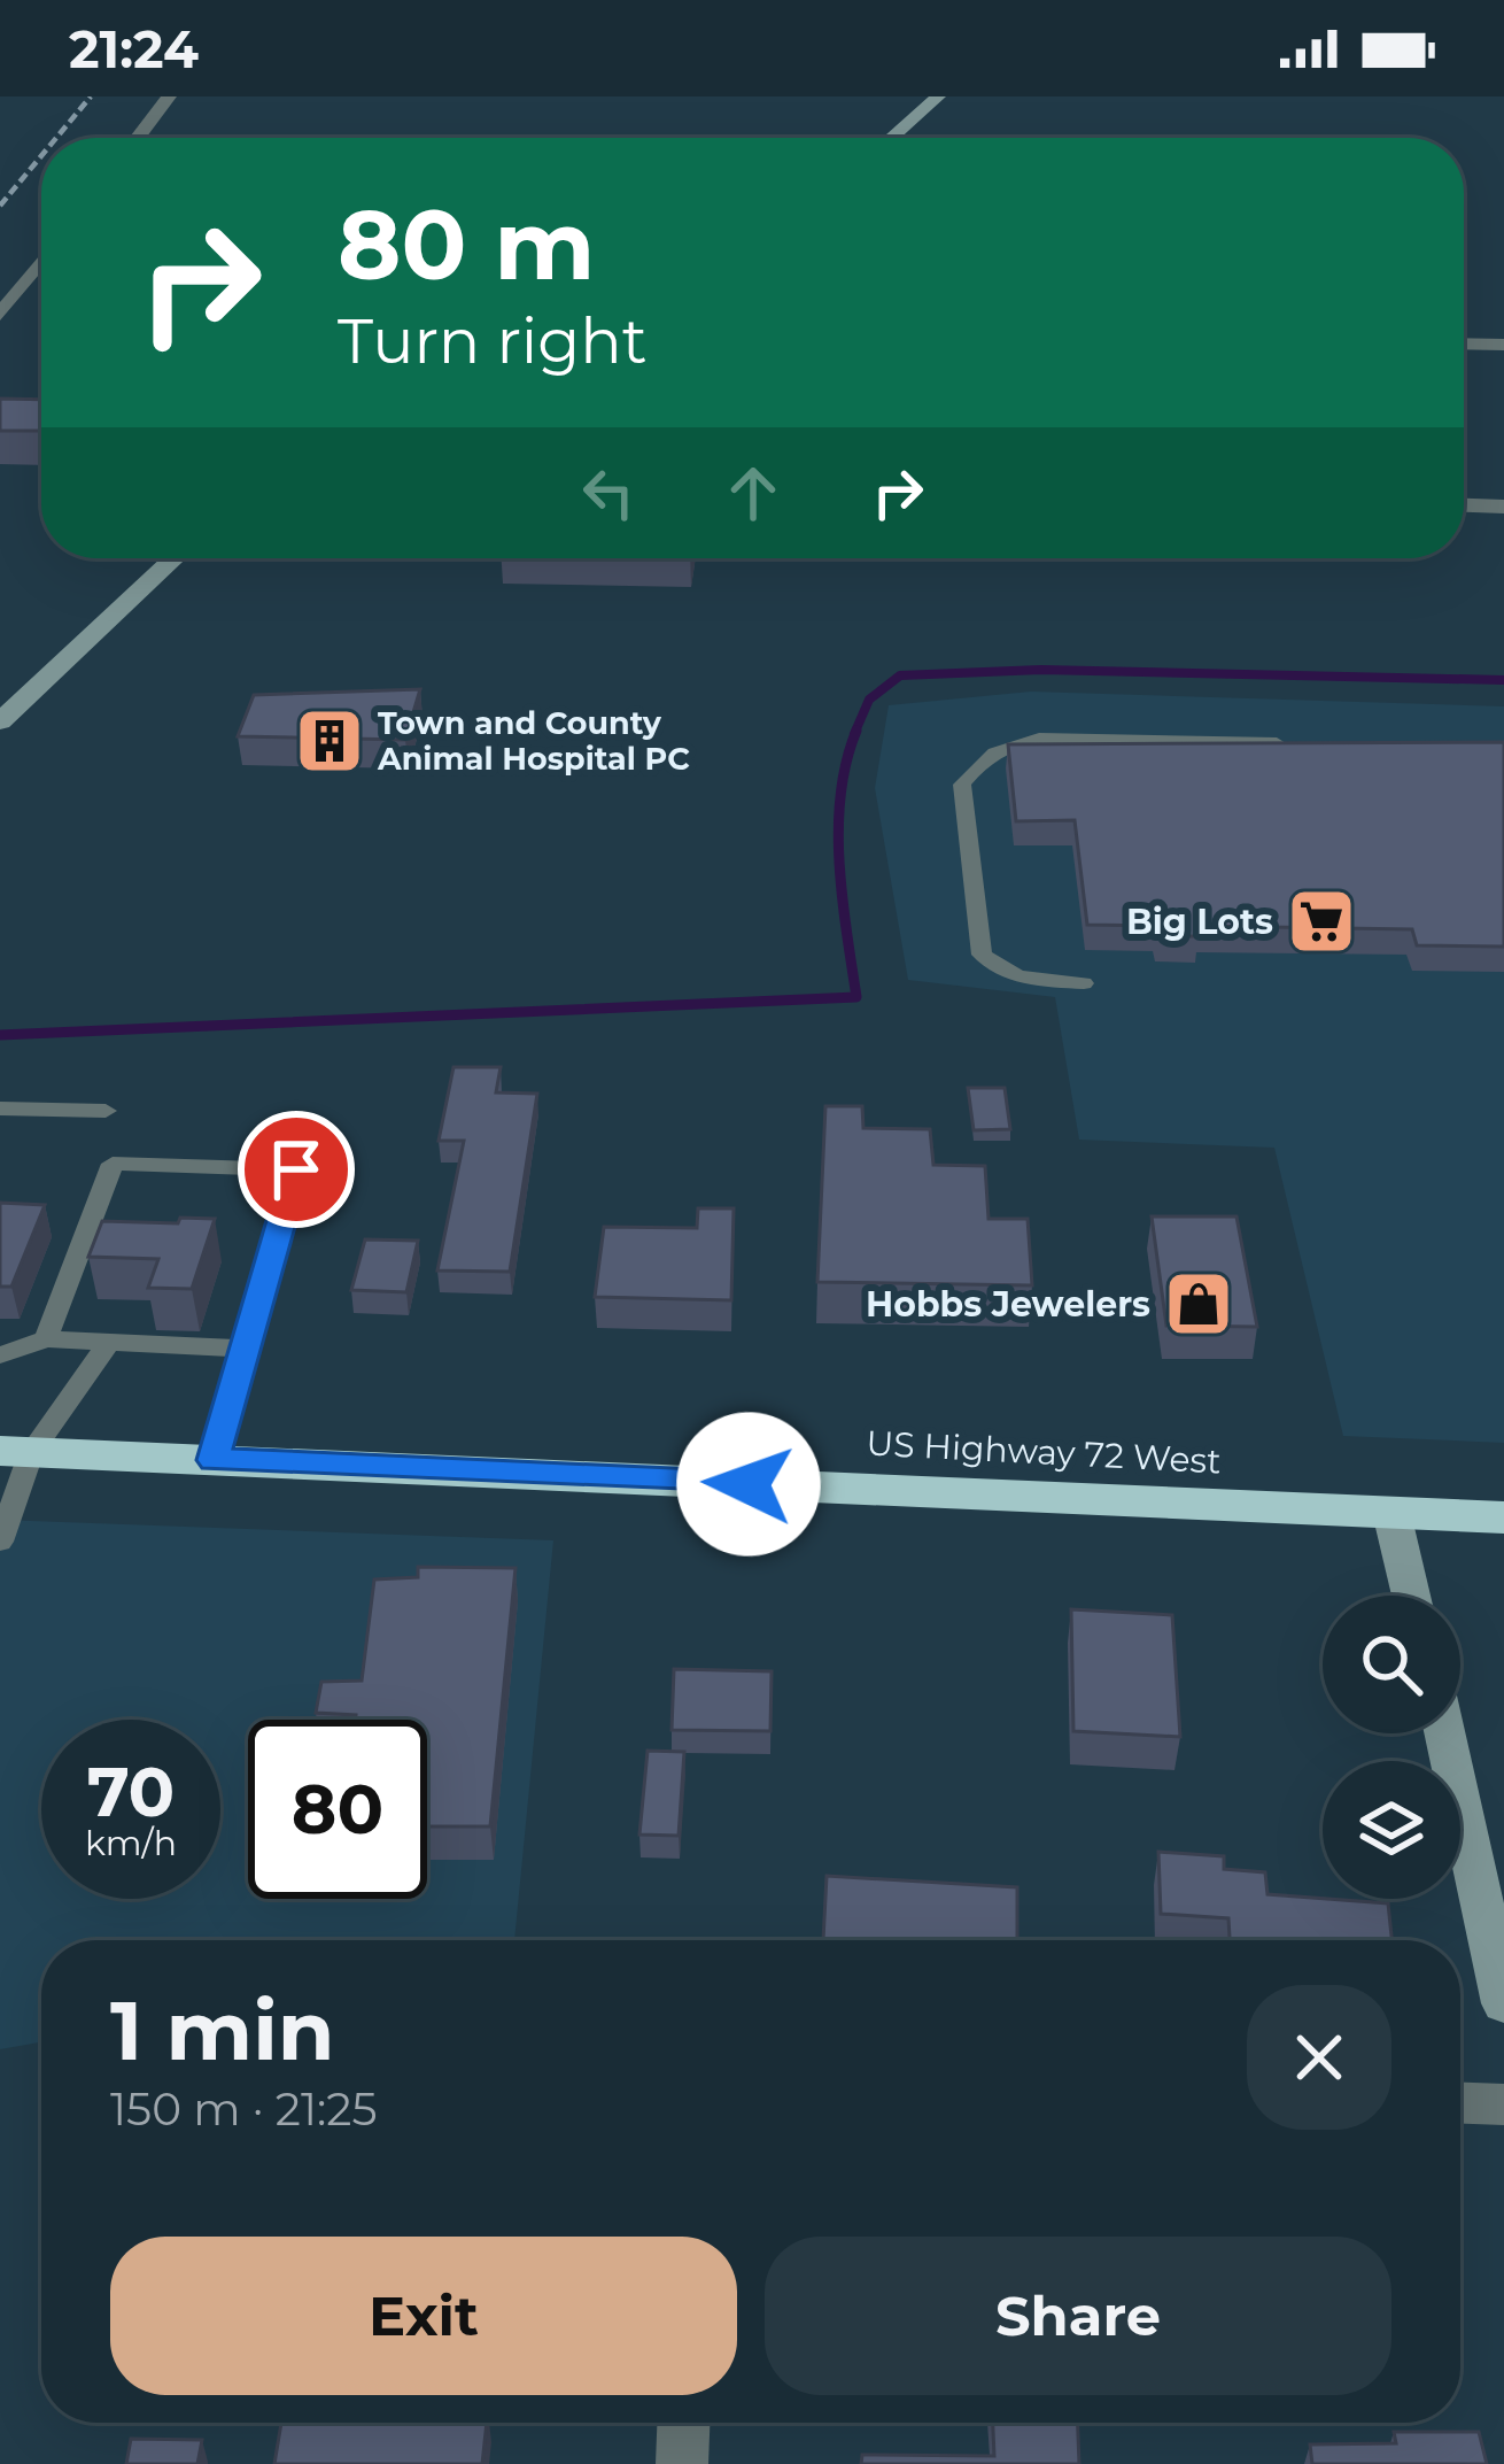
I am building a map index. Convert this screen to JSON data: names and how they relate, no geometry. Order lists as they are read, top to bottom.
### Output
{
  "streets": {
    "highway": ["US Highway 72 West"]
  },
  "places": {
    "building": ["Town and County Animal Hospital PC"],
    "supermarket": ["Big Lots"],
    "shop": ["Hobbs Jewelers"]
  },
  "page": {
    "status": "21:24",
    "turn": ["80 m", "Turn right"],
    "speed": "70 km/h",
    "limit": "80",
    "heading": ["1 min", "150 m · 21:25"],
    "buttons": ["Exit", "Share"]
  }
}
